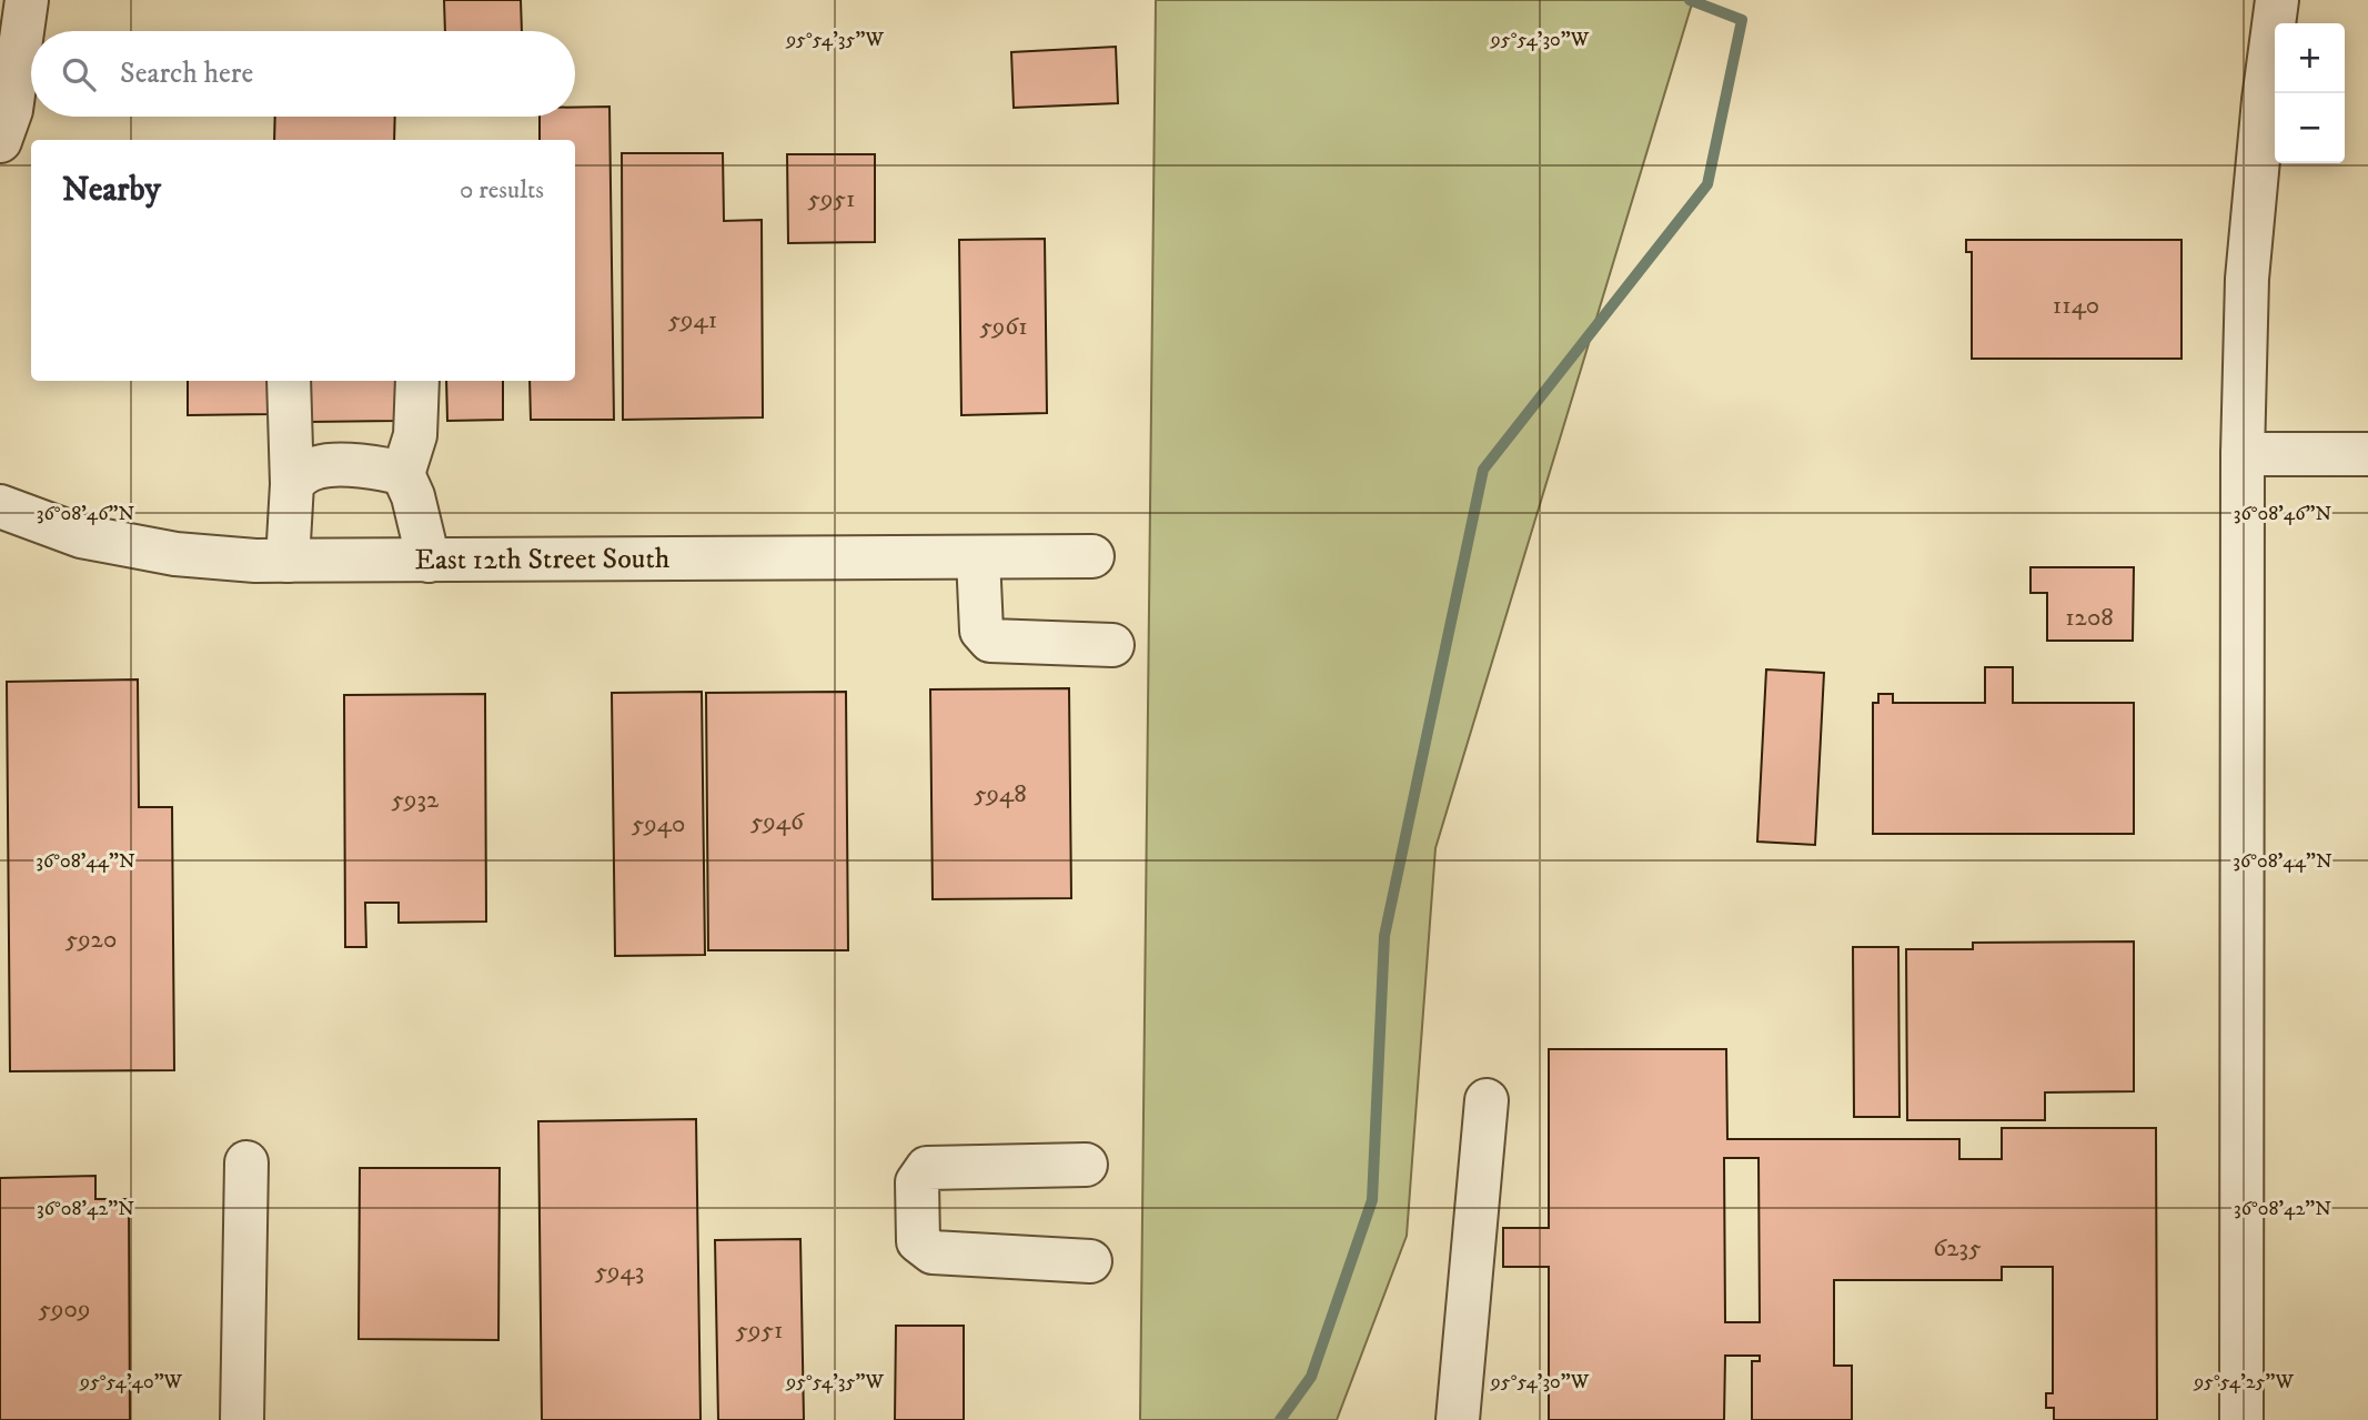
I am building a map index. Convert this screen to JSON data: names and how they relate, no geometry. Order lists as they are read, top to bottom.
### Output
{
  "streets": {
    "street": ["East 12th Street South"]
  },
  "house_numbers": [
    "5951",
    "1140",
    "5941",
    "5961",
    "1208",
    "5948",
    "5932",
    "5946",
    "5940",
    "5920",
    "6235",
    "5943",
    "5909",
    "5951"
  ],
  "page": {
    "map_buttons": ["+", "−"],
    "search": "Search here",
    "heading": ["Nearby", "0 results"]
  },
  "coordinates": [
    "95°54'35\"W",
    "95°54'30\"W",
    "36°08'46\"N",
    "36°08'44\"N",
    "36°08'42\"N",
    "95°54'40\"W",
    "95°54'25\"W"
  ]
}
